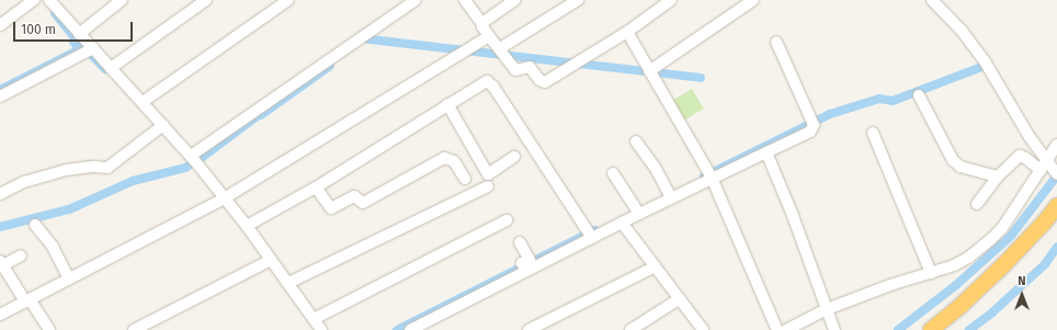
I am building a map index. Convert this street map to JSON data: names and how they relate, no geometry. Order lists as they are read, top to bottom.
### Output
{
  "scale_bar": "100 m",
  "north": "top"
}
